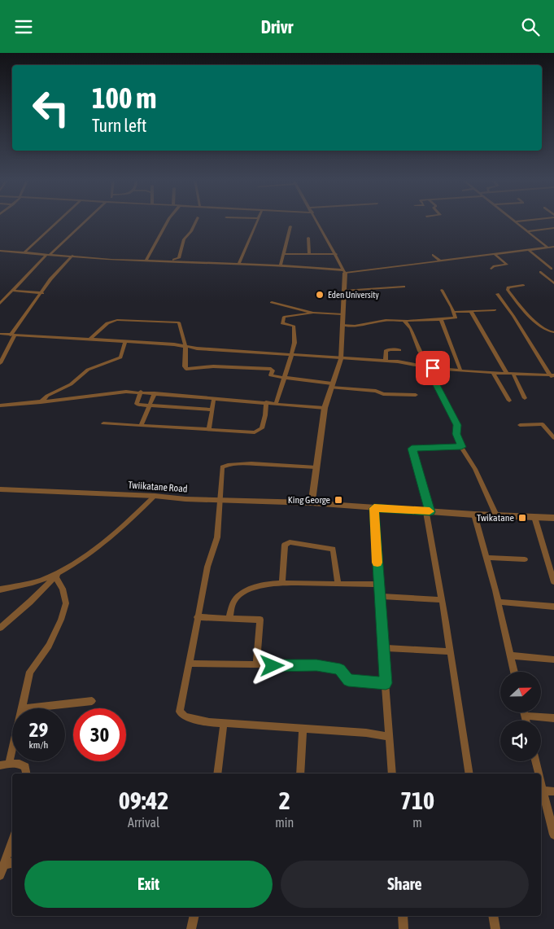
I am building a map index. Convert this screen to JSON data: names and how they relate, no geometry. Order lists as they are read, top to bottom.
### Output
{
  "streets": {
    "street": ["Twiikatane Road"]
  },
  "places": {
    "other": ["Eden University"],
    "transit": ["King George", "Twikatane"]
  },
  "north": "right",
  "page": {
    "header": "Drivr",
    "turn": ["100 m", "Turn left"],
    "speed": "29 km/h",
    "limit": "30",
    "eta": [
      "09:42",
      "Arrival",
      "2",
      "min",
      "710",
      "m"
    ],
    "buttons": ["Exit", "Share"]
  }
}
